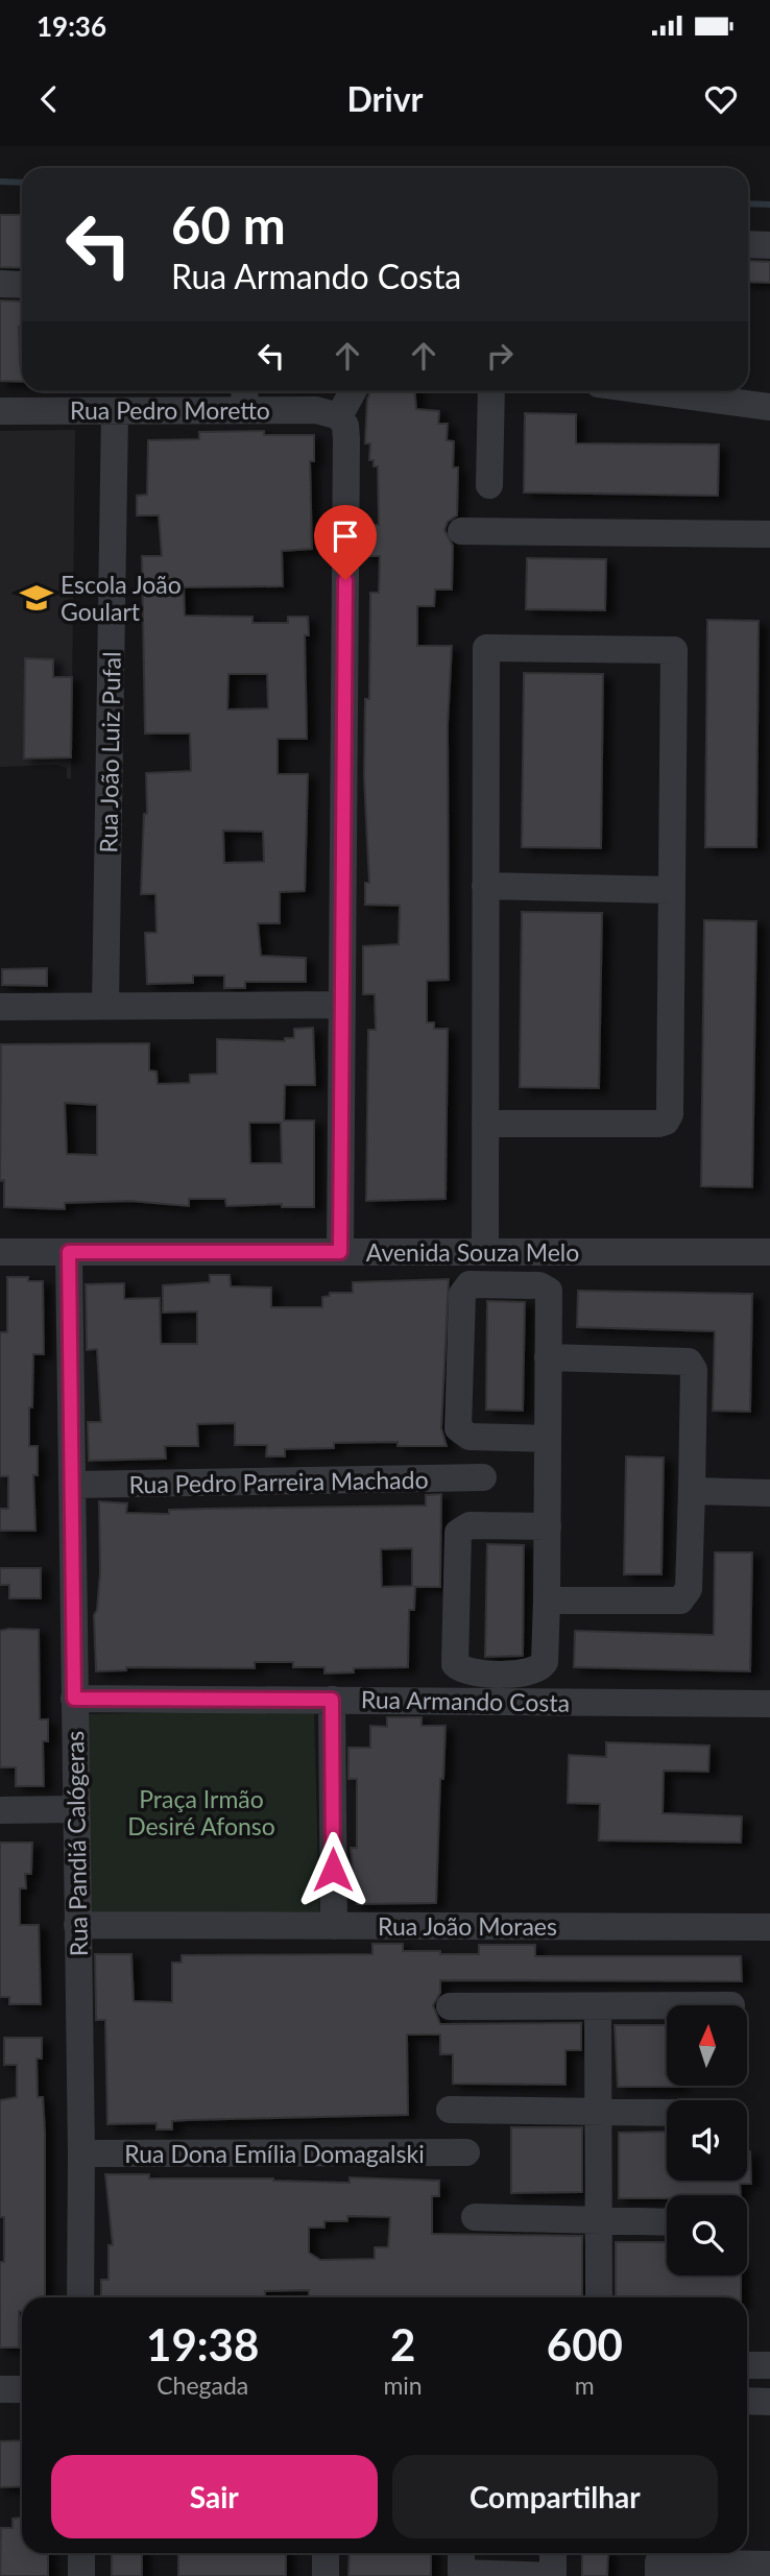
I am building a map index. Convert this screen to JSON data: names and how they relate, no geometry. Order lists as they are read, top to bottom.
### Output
{
  "streets": {
    "street": [
      "Rua Pedro Moretto",
      "Rua João Luiz Pufal",
      "Avenida Souza Melo",
      "Rua Pedro Parreira Machado",
      "Rua Armando Costa",
      "Rua Pandiá Calógeras",
      "Rua João Moraes",
      "Rua Dona Emília Domagalski"
    ]
  },
  "crossings": [
    ["Rua Pedro Moretto", "Rua João Luiz Pufal"],
    ["Avenida Souza Melo", "Rua Pandiá Calógeras"],
    ["Rua Pedro Parreira Machado", "Rua Pandiá Calógeras"],
    ["Rua Armando Costa", "Rua Pandiá Calógeras"],
    ["Rua Pandiá Calógeras", "Rua João Moraes"],
    ["Rua Pandiá Calógeras", "Rua Dona Emília Domagalski"]
  ],
  "parks": ["Praça Irmão Desiré Afonso"],
  "places": {
    "school or university": ["Escola João Goulart"]
  },
  "north": "top",
  "page": {
    "status": "19:36",
    "header": "Drivr",
    "turn": ["60 m", "Rua Armando Costa"],
    "eta": [
      "19:38",
      "Chegada",
      "2",
      "min",
      "600",
      "m"
    ],
    "buttons": ["Sair", "Compartilhar"]
  }
}
